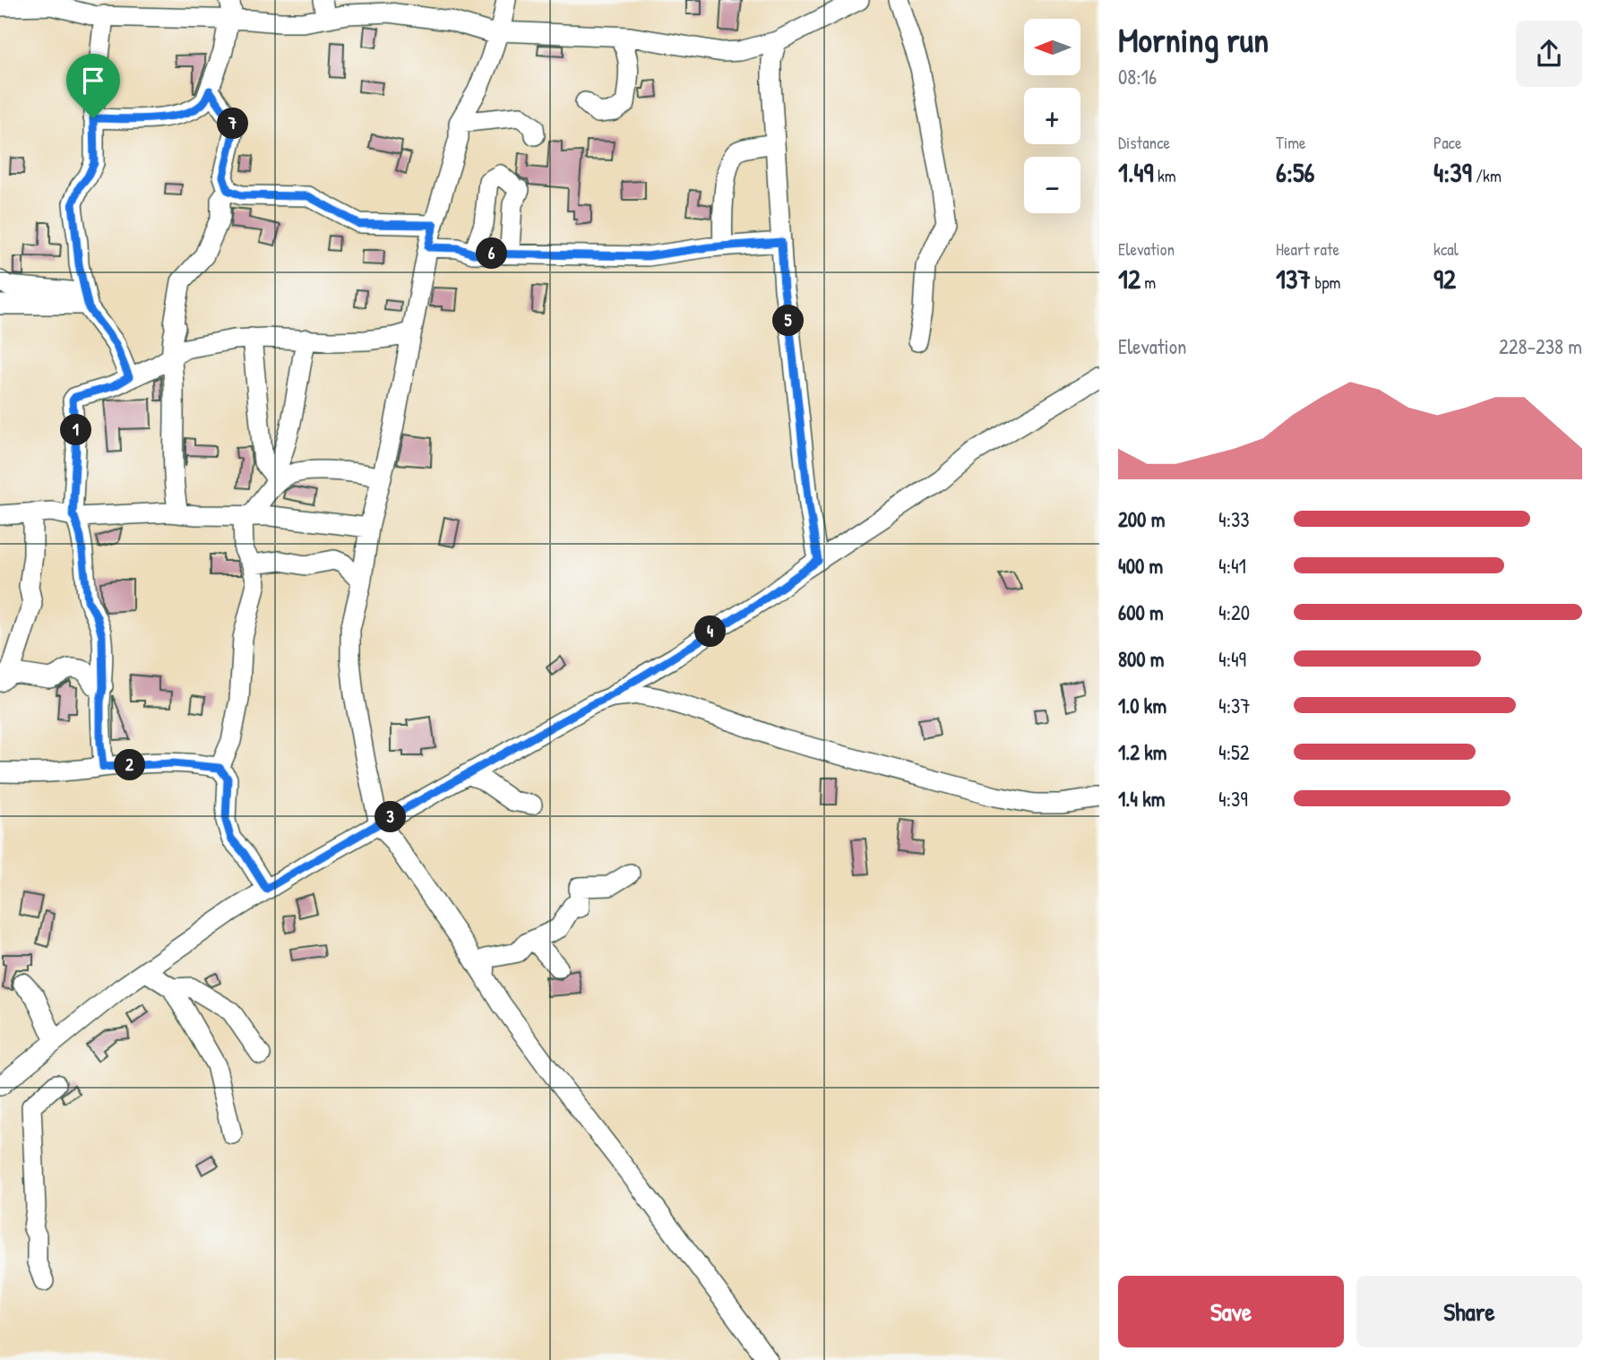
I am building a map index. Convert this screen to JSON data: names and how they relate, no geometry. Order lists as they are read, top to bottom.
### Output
{
  "north": "left",
  "page": {
    "heading": ["Morning run", "08:16"],
    "map_buttons": ["+", "−"],
    "stats": [
      ["Distance", "1.49 km"],
      ["Time", "6:56"],
      ["Pace", "4:39 /km"],
      ["Elevation", "12 m"],
      ["Heart rate", "137 bpm"],
      ["kcal", "92"]
    ],
    "pins": [
      "7",
      "6",
      "5",
      "1",
      "4",
      "2",
      "3"
    ],
    "chart": ["Elevation", "228–238 m"],
    "list": [
      {
        "name": "200 m",
        "note": "4:33"
      },
      {
        "name": "400 m",
        "note": "4:41"
      },
      {
        "name": "600 m",
        "note": "4:20"
      },
      {
        "name": "800 m",
        "note": "4:49"
      },
      {
        "name": "1.0 km",
        "note": "4:37"
      },
      {
        "name": "1.2 km",
        "note": "4:52"
      },
      {
        "name": "1.4 km",
        "note": "4:39"
      }
    ],
    "buttons": ["Save", "Share"]
  }
}
